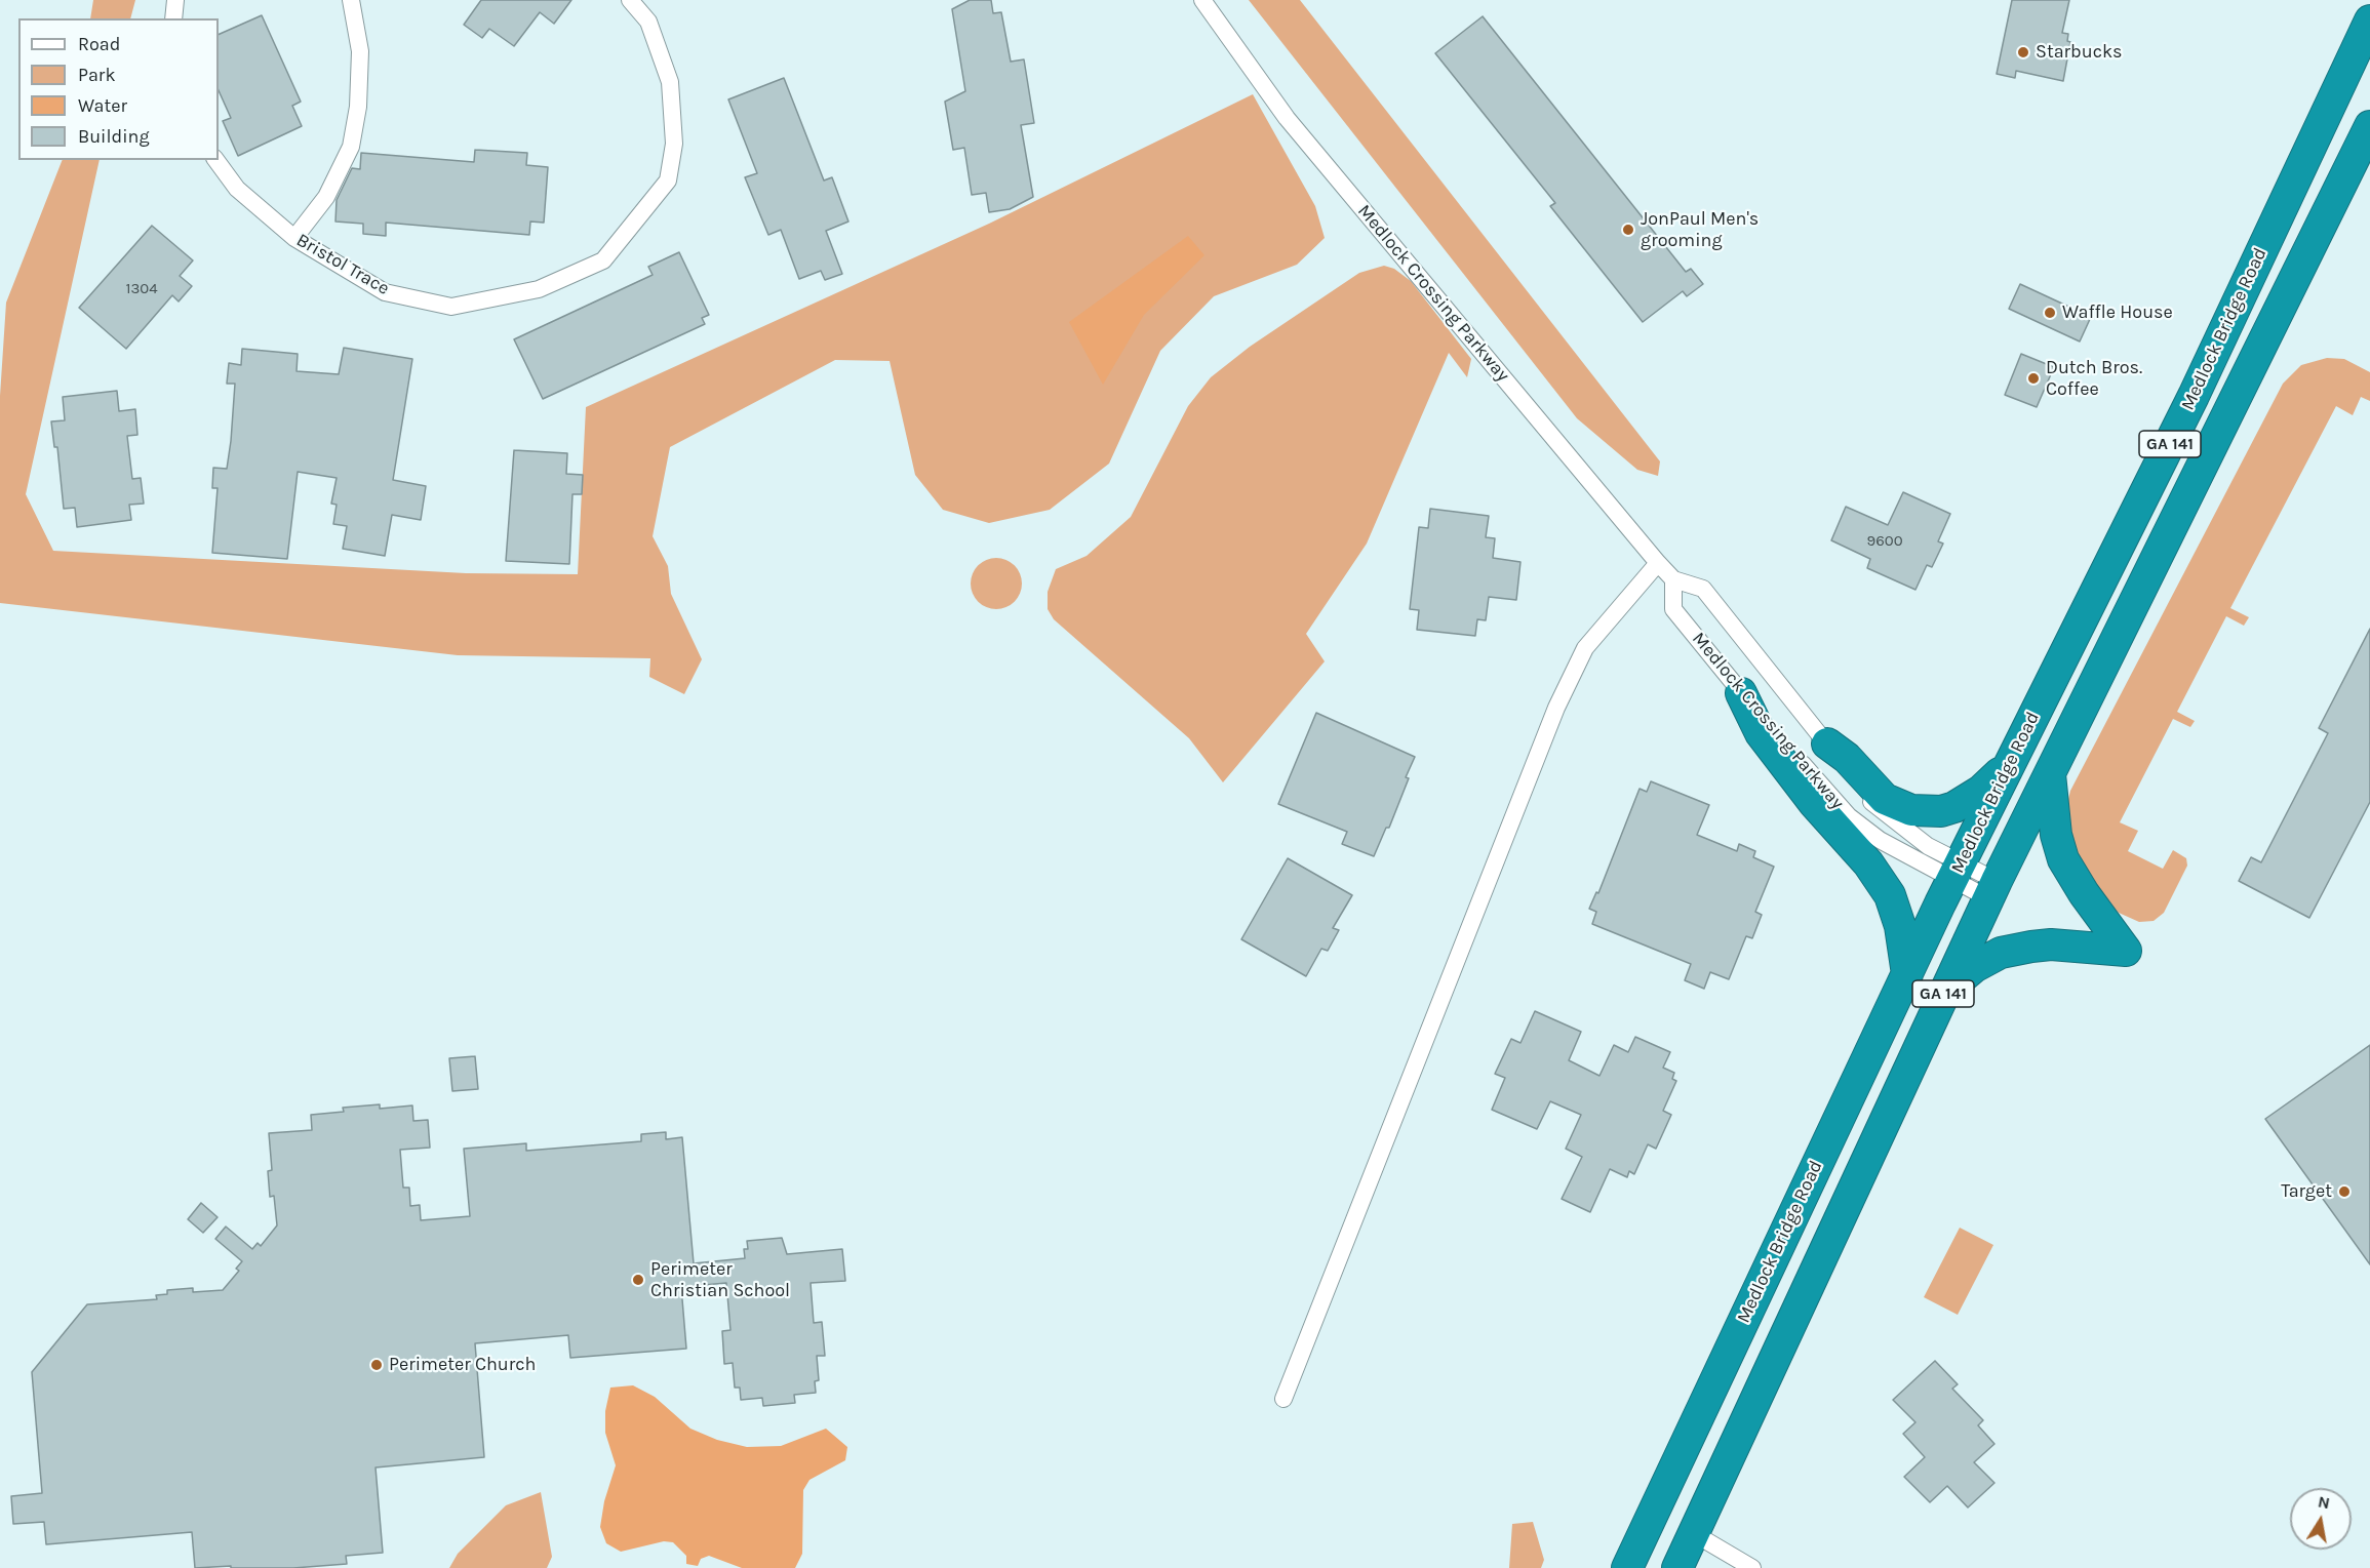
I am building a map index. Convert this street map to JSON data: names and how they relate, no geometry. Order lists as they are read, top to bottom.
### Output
{
  "streets": {
    "highway": ["Medlock Bridge Road", "GA 141"],
    "street": ["Bristol Trace", "Medlock Crossing Parkway"]
  },
  "crossings": [
    ["Medlock Crossing Parkway", "Medlock Bridge Road"],
    ["Medlock Crossing Parkway", "GA 141"]
  ],
  "places": [
    "Starbucks",
    "JonPaul Men's grooming",
    "Waffle House",
    "Dutch Bros. Coffee",
    "Target",
    "Perimeter Christian School",
    "Perimeter Church"
  ],
  "house_numbers": ["1304", "9600"],
  "legend": [
    "Road",
    "Park",
    "Water",
    "Building"
  ],
  "north": "top"
}
